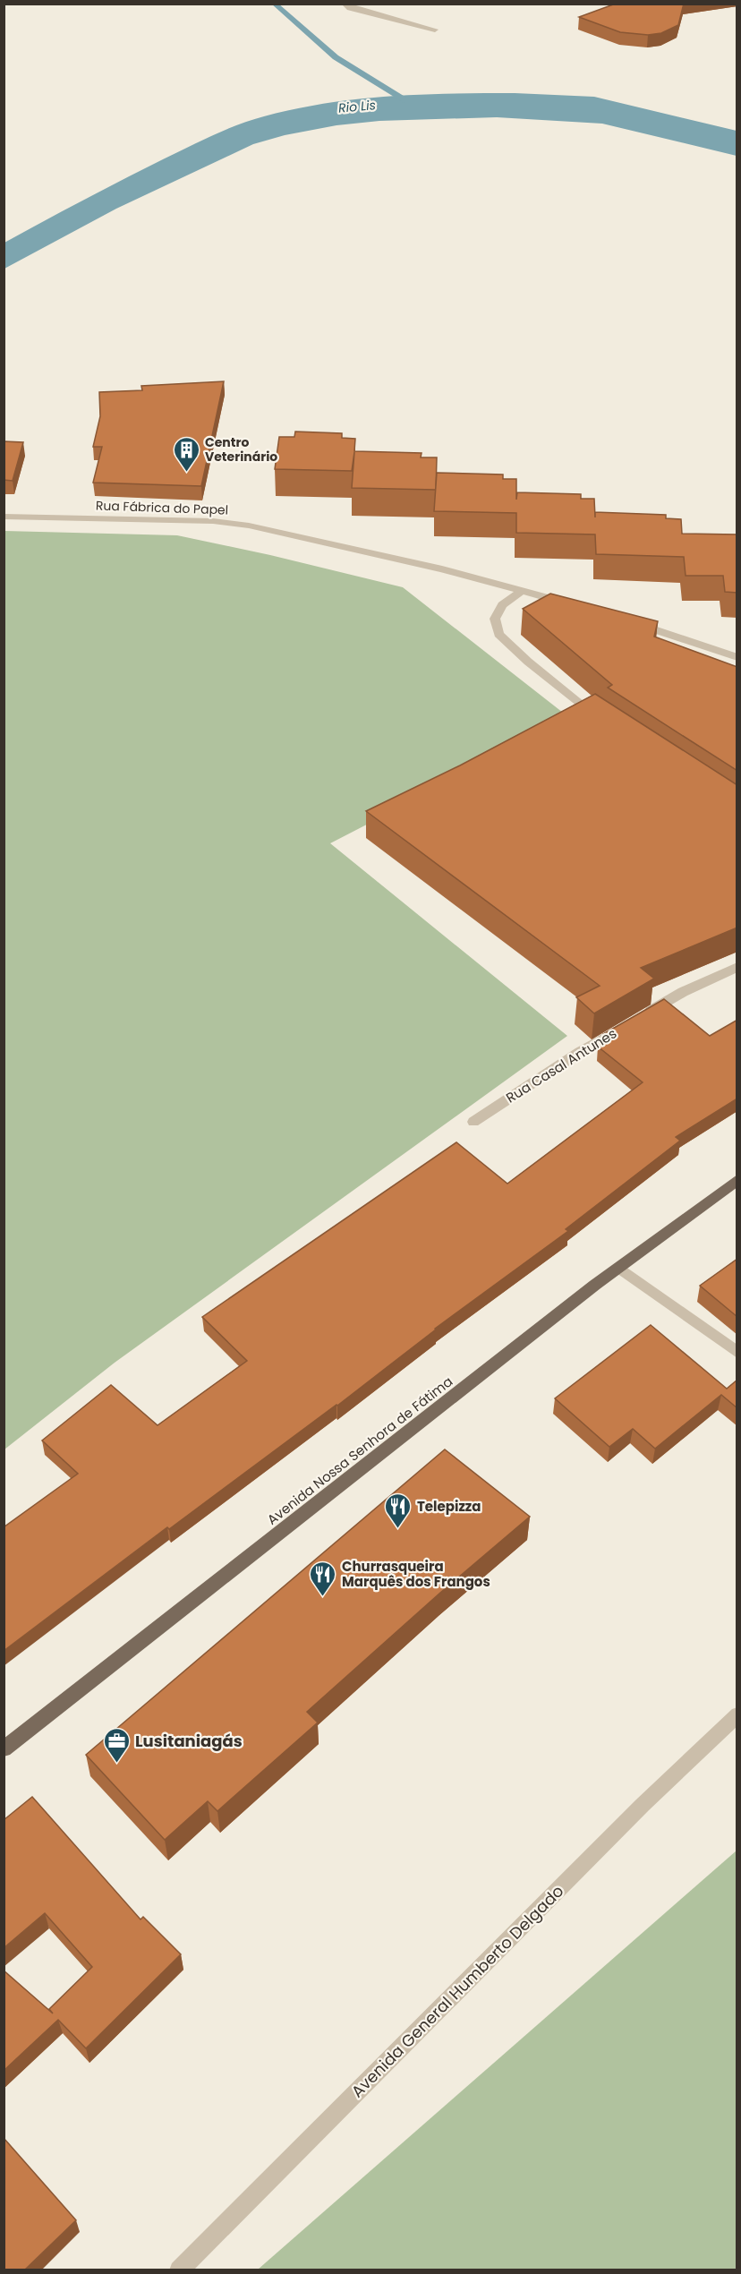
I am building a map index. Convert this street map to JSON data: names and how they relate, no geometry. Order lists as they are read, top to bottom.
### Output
{
  "streets": {
    "main road": ["Avenida Nossa Senhora de Fátima"],
    "street": ["Rua Fábrica do Papel", "Rua Casal Antunes", "Avenida General Humberto Delgado"]
  },
  "water": ["Rio Lis"],
  "places": {
    "building": ["Centro Veterinário"],
    "restaurant": ["Telepizza", "Churrasqueira Marquês dos Frangos"],
    "office": ["Lusitaniagás"]
  }
}
